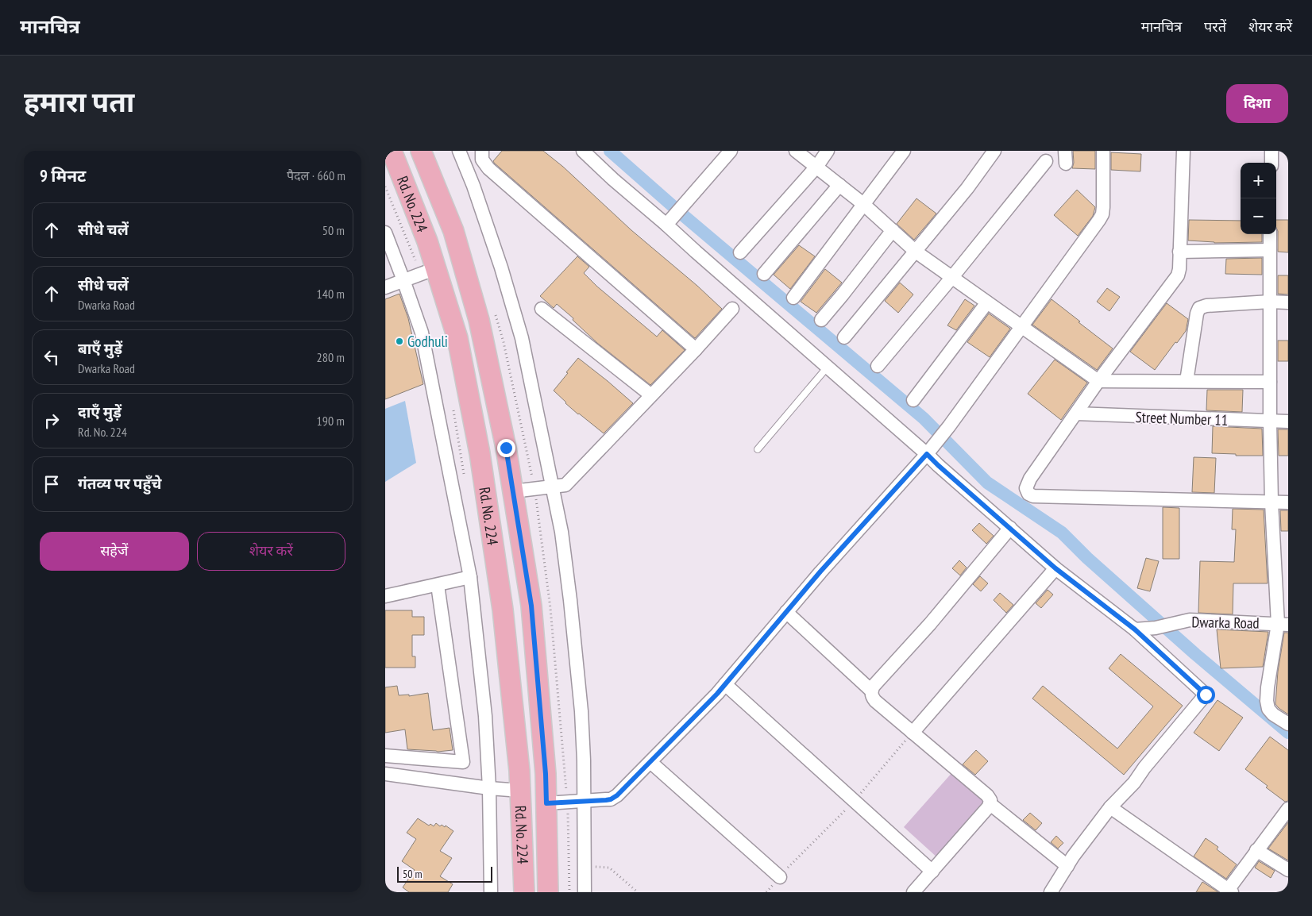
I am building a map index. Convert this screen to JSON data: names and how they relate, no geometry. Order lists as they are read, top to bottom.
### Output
{
  "streets": {
    "main road": ["Rd. No. 224"],
    "street": ["Street Number 11", "Dwarka Road"]
  },
  "places": ["Godhuli"],
  "scale_bar": "50 m",
  "page": {
    "header": "मानचित्र",
    "nav": ["मानचित्र", "परतें", "शेयर करें"],
    "title": "हमारा पता",
    "buttons": [
      "दिशा",
      ["सहेजें", "शेयर करें"]
    ],
    "heading": ["9 मिनट", "पैदल · 660 m"],
    "map_buttons": ["+", "−"],
    "list": [
      ["सीधे चलें", "50 m"],
      ["सीधे चलें", "Dwarka Road", "140 m"],
      ["बाएँ मुड़ें", "Dwarka Road", "280 m"],
      ["दाएँ मुड़ें", "Rd. No. 224", "190 m"],
      "गंतव्य पर पहुँचे"
    ],
    "scale": "50 m"
  }
}
